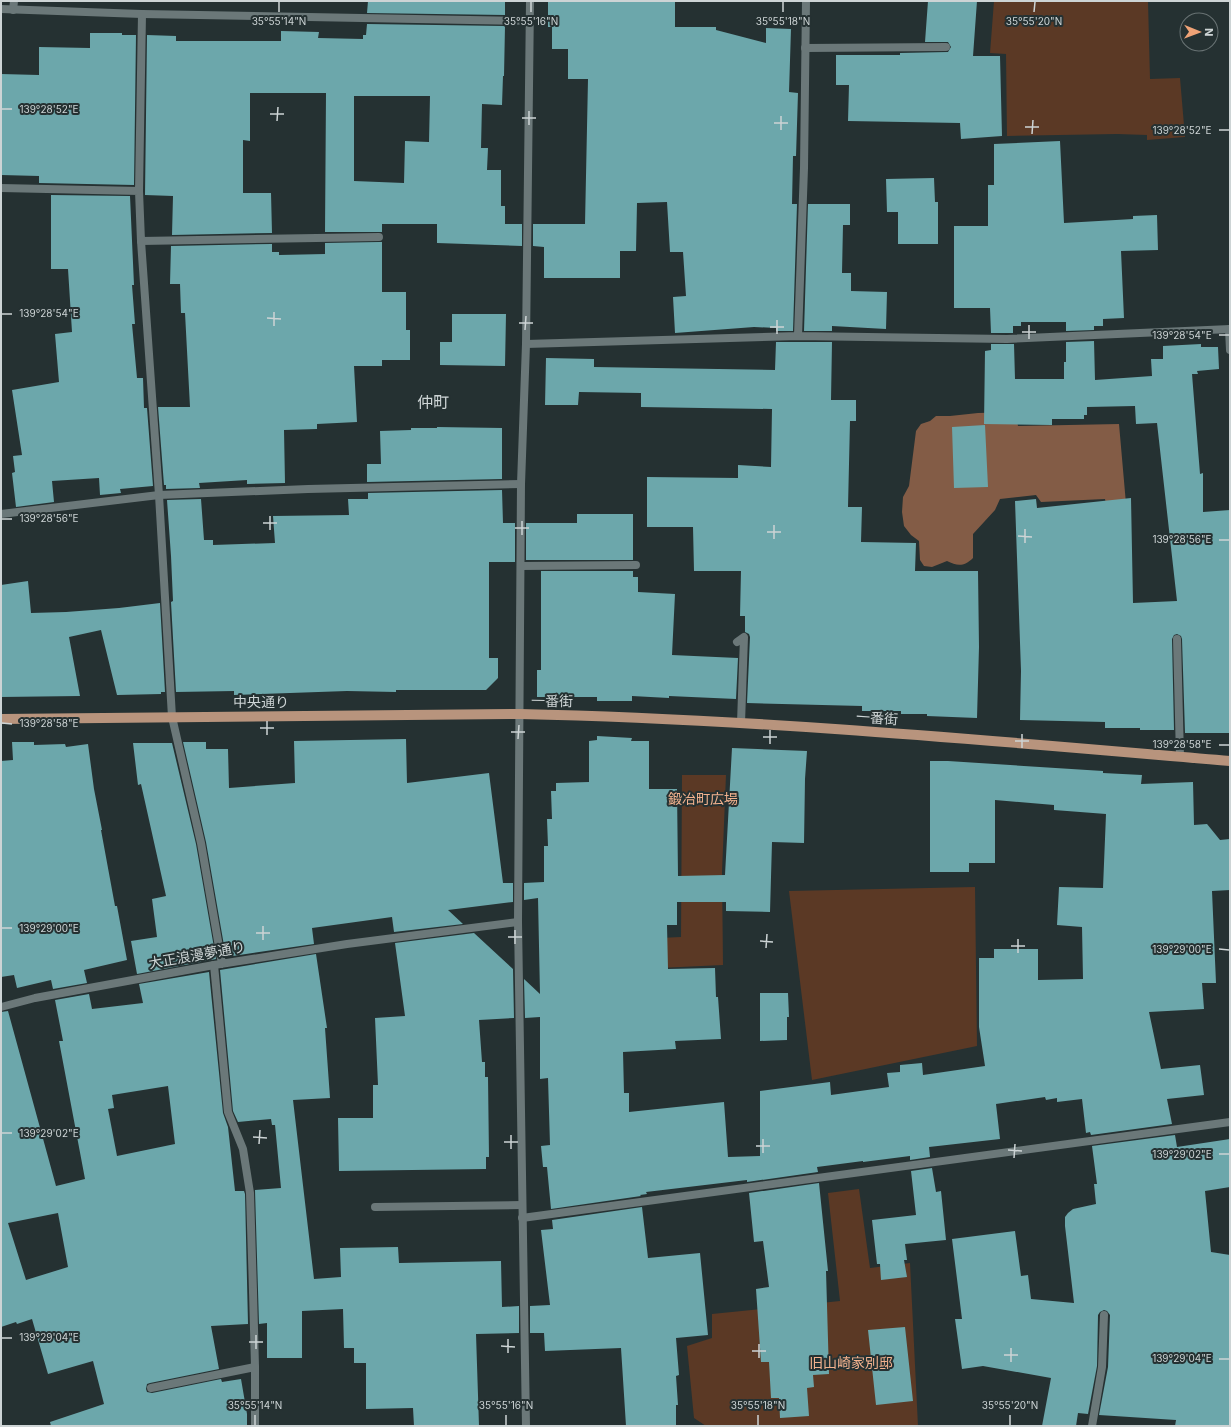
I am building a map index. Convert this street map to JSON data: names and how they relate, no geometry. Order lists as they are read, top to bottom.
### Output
{
  "streets": {
    "main road": ["一番街", "中央通り"],
    "street": ["大正浪漫夢通り"]
  },
  "crossings": [
    ["一番街", "中央通り"]
  ],
  "districts": ["仲町"],
  "parks": ["鍛冶町広場", "旧山崎家別邸"],
  "north": "right",
  "coordinates": [
    "35°55'14\"N",
    "35°55'16\"N",
    "35°55'18\"N",
    "35°55'20\"N",
    "139°28'52\"E",
    "139°28'54\"E",
    "139°28'56\"E",
    "139°28'58\"E",
    "139°29'00\"E",
    "139°29'02\"E",
    "139°29'04\"E"
  ]
}
